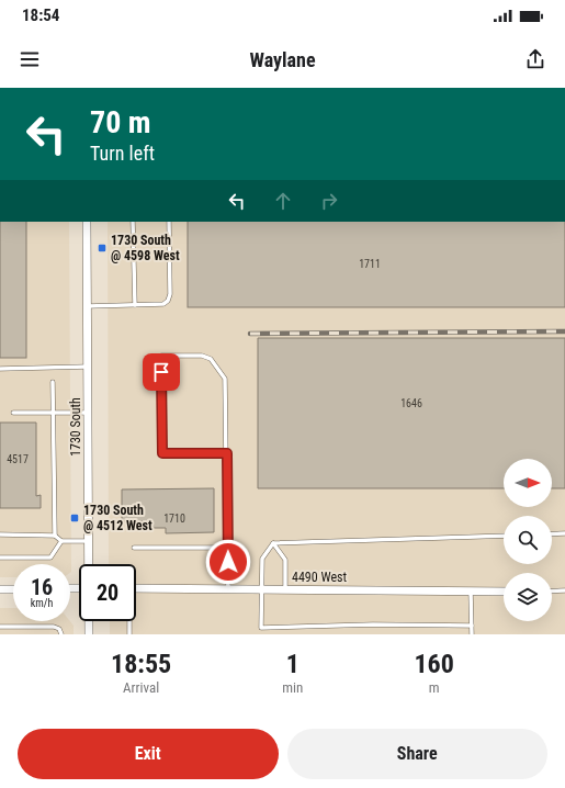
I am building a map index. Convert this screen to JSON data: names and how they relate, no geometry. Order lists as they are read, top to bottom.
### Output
{
  "streets": {
    "street": ["1730 South", "4490 West"]
  },
  "places": {
    "transit": ["1730 South @ 4598 West", "1730 South @ 4512 West"]
  },
  "house_numbers": [
    "1711",
    "1646",
    "4517",
    "1710"
  ],
  "north": "right",
  "page": {
    "status": "18:54",
    "header": "Waylane",
    "turn": ["70 m", "Turn left"],
    "speed": "16 km/h",
    "limit": "20",
    "eta": [
      "18:55",
      "Arrival",
      "1",
      "min",
      "160",
      "m"
    ],
    "buttons": ["Exit", "Share"]
  }
}
